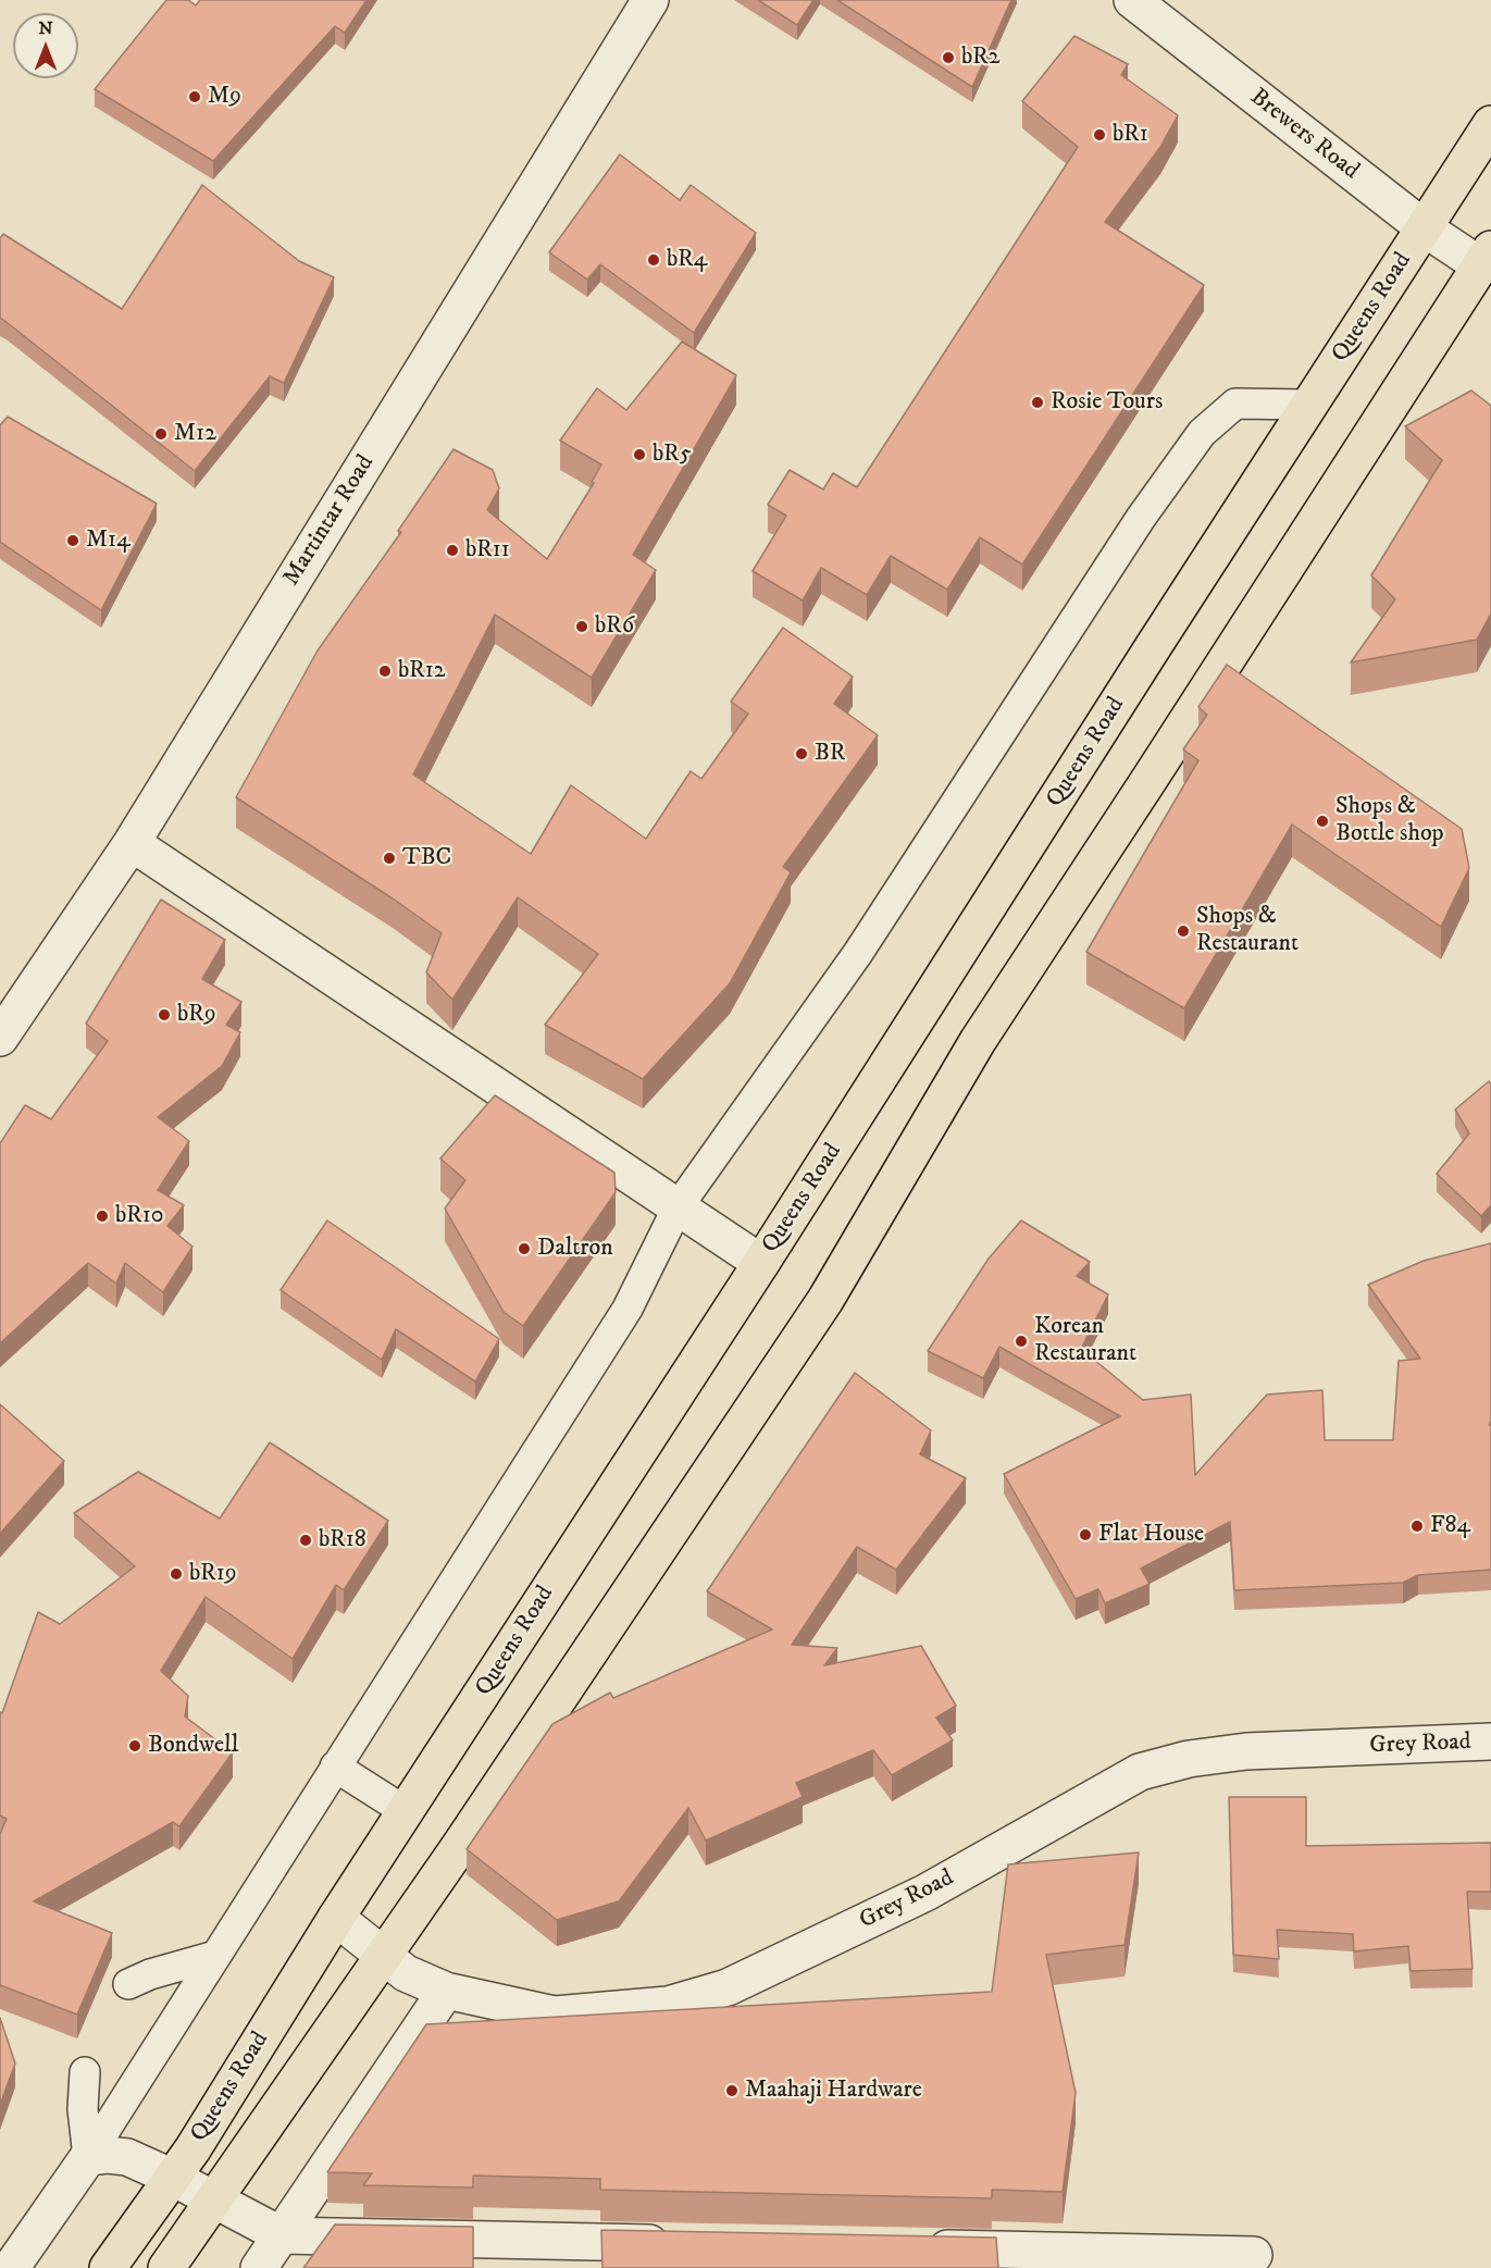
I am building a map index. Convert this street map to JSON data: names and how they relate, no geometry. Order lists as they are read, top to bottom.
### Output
{
  "streets": {
    "main road": ["Queens Road"],
    "street": ["Brewers Road", "Martintar Road", "Grey Road"]
  },
  "crossings": [
    ["Brewers Road", "Queens Road"],
    ["Queens Road", "Grey Road"]
  ],
  "places": [
    "bR2",
    "M9",
    "bR1",
    "bR4",
    "Rosie Tours",
    "M12",
    "bR5",
    "M14",
    "bR11",
    "bR6",
    "bR12",
    "BR",
    "Shops & Bottle shop",
    "TBC",
    "Shops & Restaurant",
    "bR9",
    "bR10",
    "Daltron",
    "Korean Restaurant",
    "F84",
    "Flat House",
    "bR18",
    "bR19",
    "Bondwell",
    "Maahaji Hardware"
  ],
  "north": "top"
}
